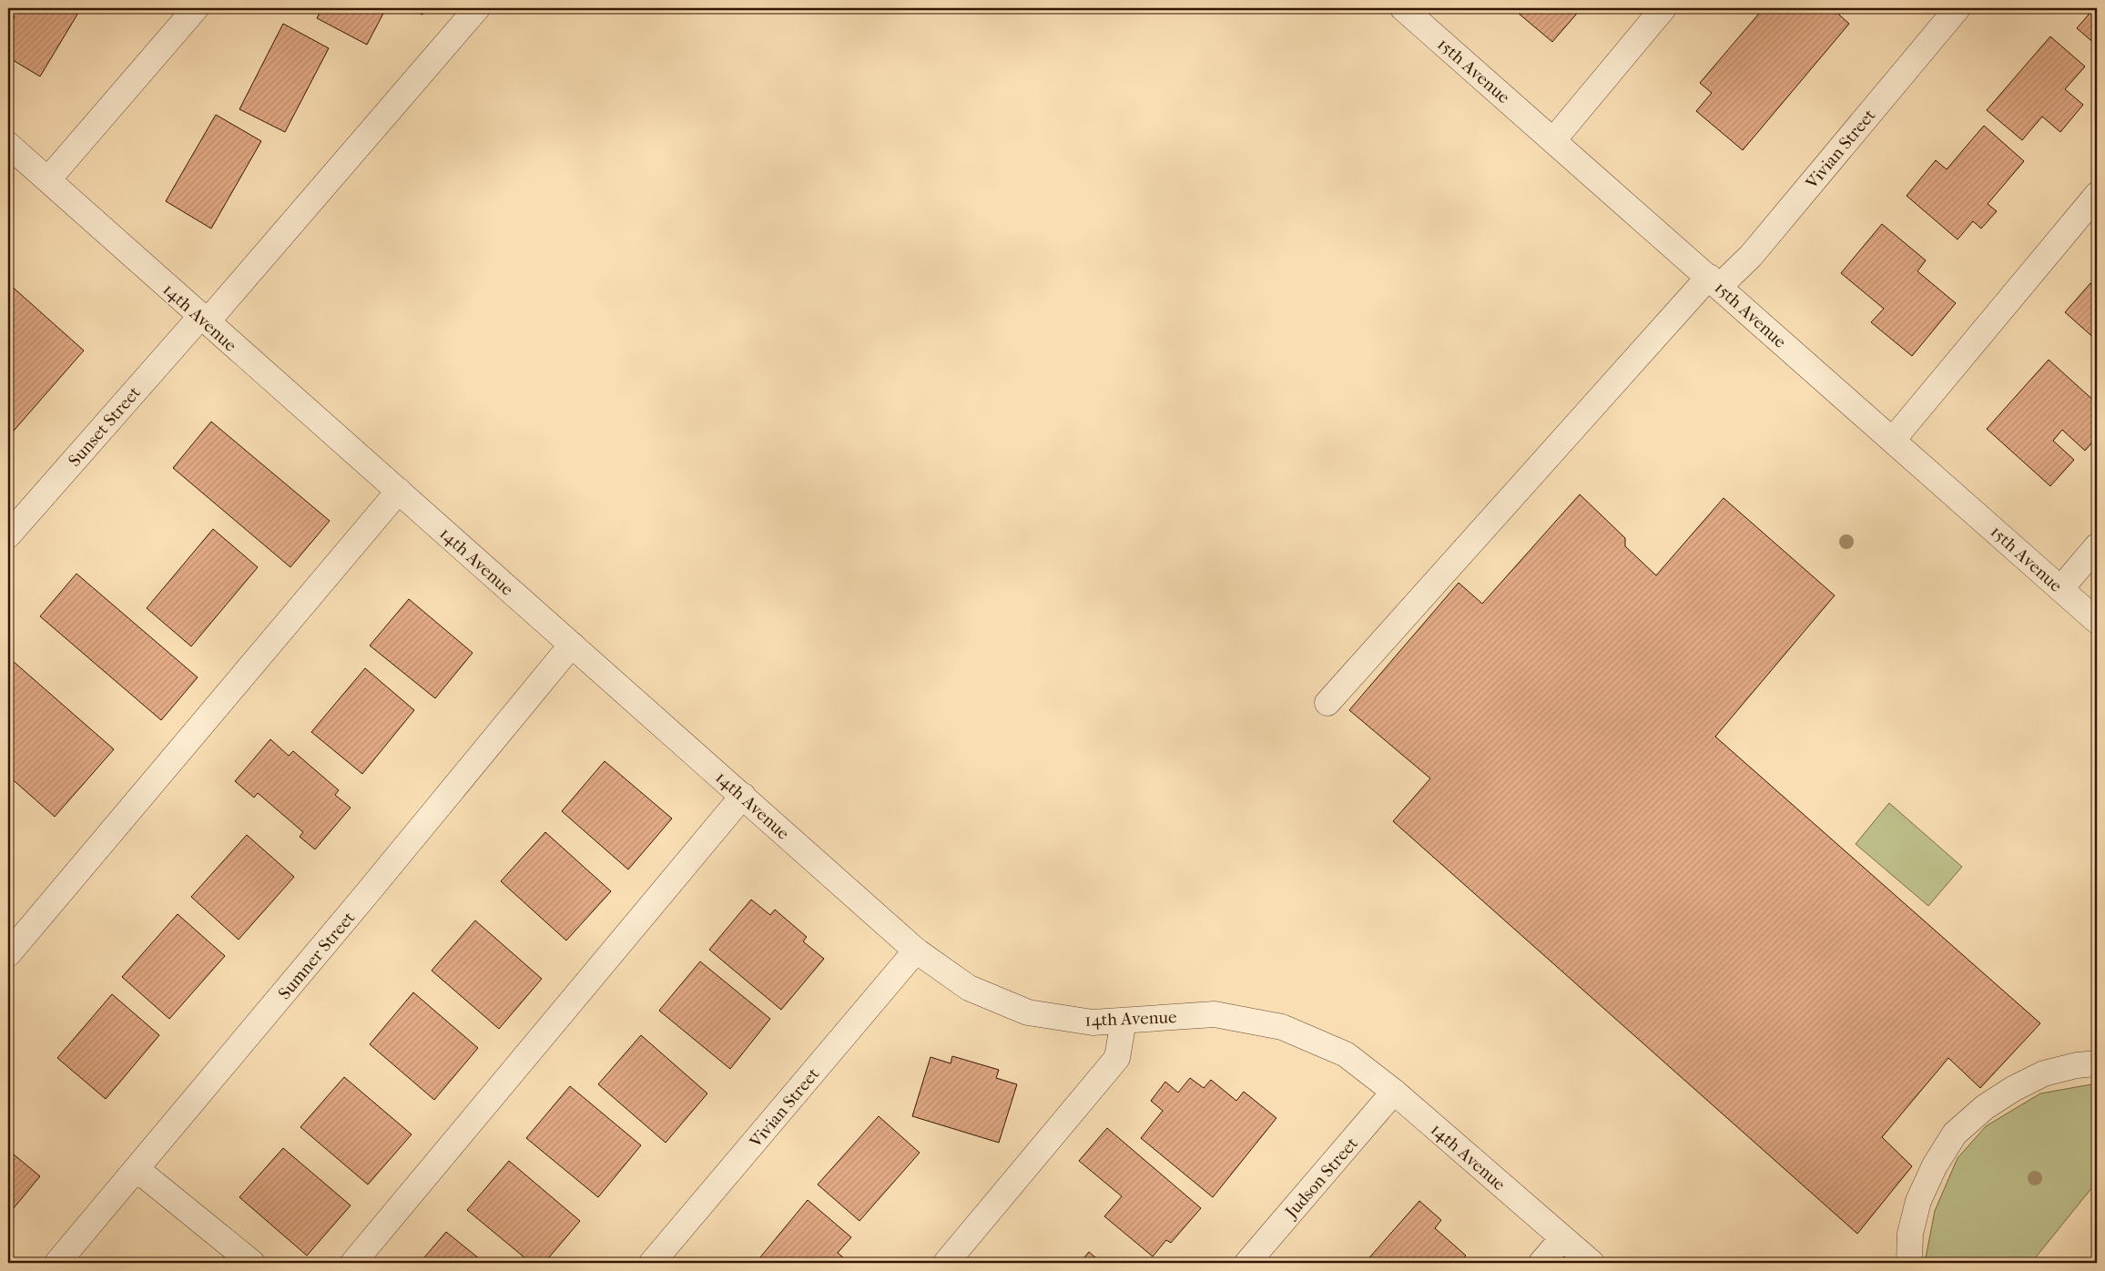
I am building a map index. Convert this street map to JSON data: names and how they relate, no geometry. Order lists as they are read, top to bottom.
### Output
{
  "streets": {
    "street": [
      "15th Avenue",
      "Vivian Street",
      "14th Avenue",
      "Sunset Street",
      "Sumner Street",
      "Judson Street"
    ]
  },
  "crossings": [
    ["15th Avenue", "Vivian Street"],
    ["Vivian Street", "14th Avenue"],
    ["14th Avenue", "Sunset Street"],
    ["14th Avenue", "Sumner Street"],
    ["14th Avenue", "Judson Street"]
  ]
}
